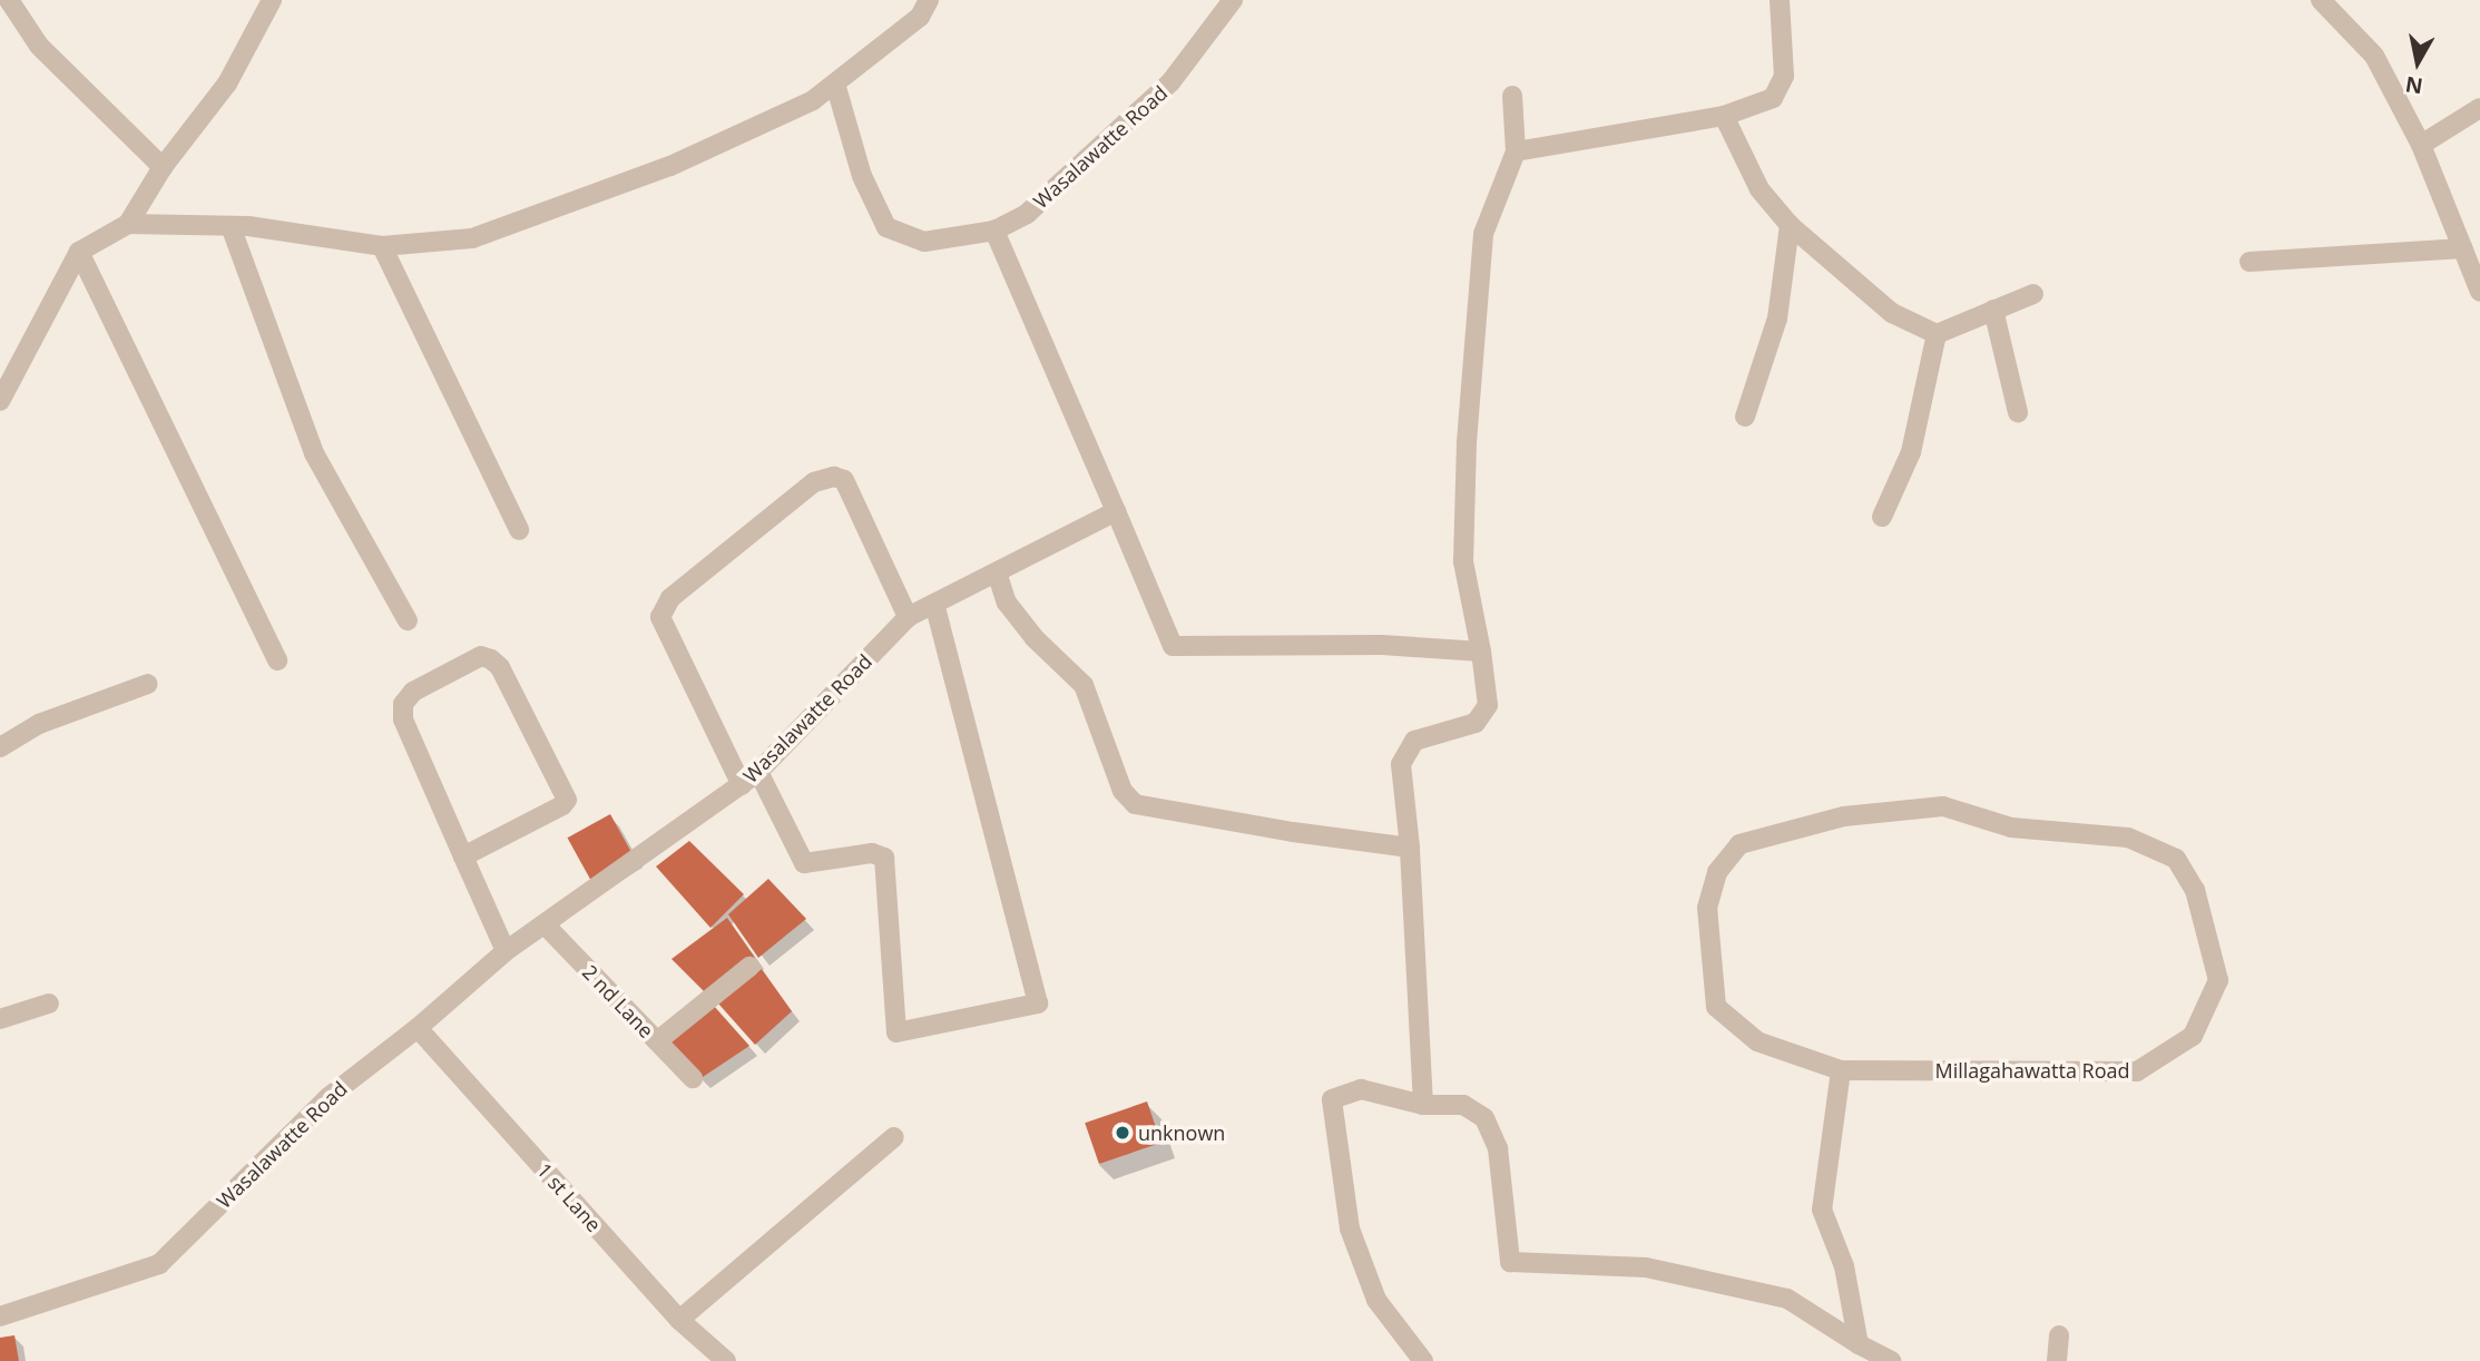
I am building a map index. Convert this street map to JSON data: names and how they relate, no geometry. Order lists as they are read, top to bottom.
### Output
{
  "streets": {
    "street": [
      "Wasalawatte Road",
      "2 nd Lane",
      "Millagahawatta Road",
      "1 st Lane"
    ]
  },
  "crossings": [
    ["Wasalawatte Road", "2 nd Lane"],
    ["Wasalawatte Road", "1 st Lane"]
  ],
  "places": ["unknown"],
  "north": "bottom"
}
